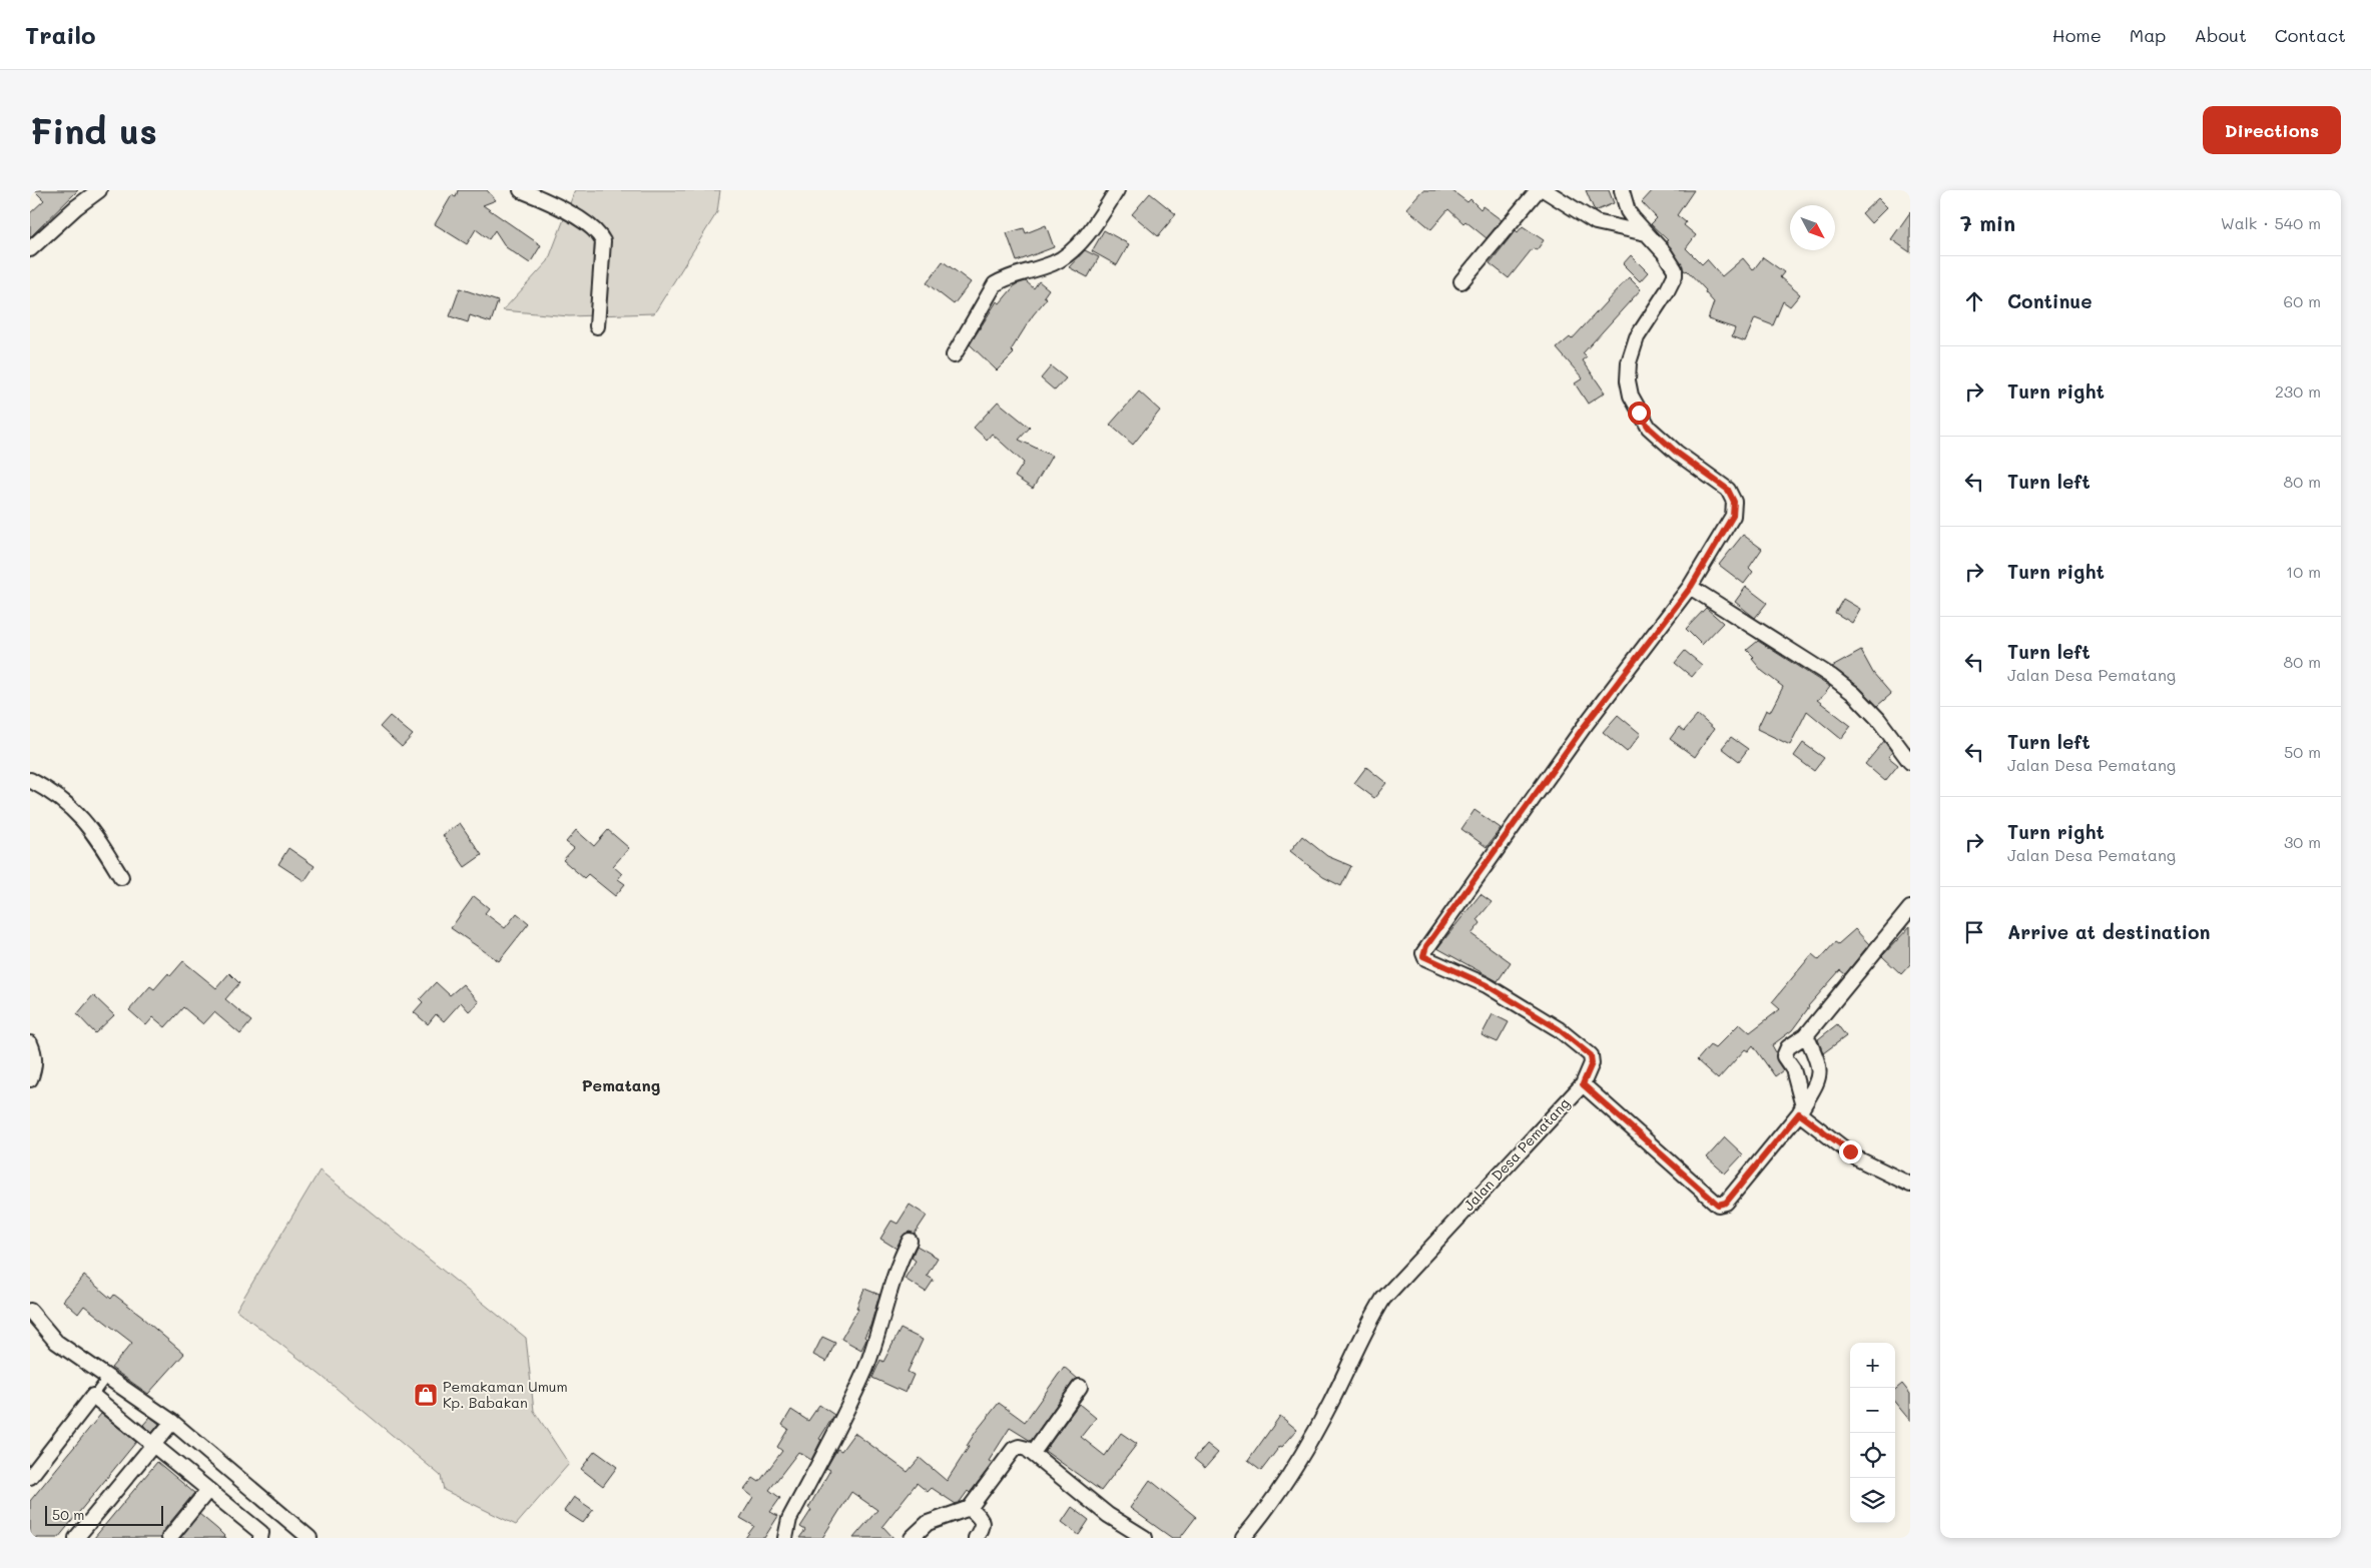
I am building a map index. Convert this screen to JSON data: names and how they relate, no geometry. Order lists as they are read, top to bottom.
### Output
{
  "streets": {
    "street": ["Jalan Desa Pematang"]
  },
  "districts": ["Pematang"],
  "places": {
    "shop": ["Pemakaman Umum Kp. Babakan"]
  },
  "scale_bar": "50 m",
  "north": "bottom right",
  "page": {
    "header": "Trailo",
    "nav": [
      "Home",
      "Map",
      "About",
      "Contact"
    ],
    "buttons": "Directions",
    "title": "Find us",
    "heading": ["7 min", "Walk · 540 m"],
    "list": [
      ["Continue", "60 m"],
      ["Turn right", "230 m"],
      ["Turn left", "80 m"],
      ["Turn right", "10 m"],
      ["Turn left", "Jalan Desa Pematang", "80 m"],
      ["Turn left", "Jalan Desa Pematang", "50 m"],
      ["Turn right", "Jalan Desa Pematang", "30 m"],
      "Arrive at destination"
    ],
    "map_buttons": ["+", "−"],
    "scale": "50 m"
  }
}
